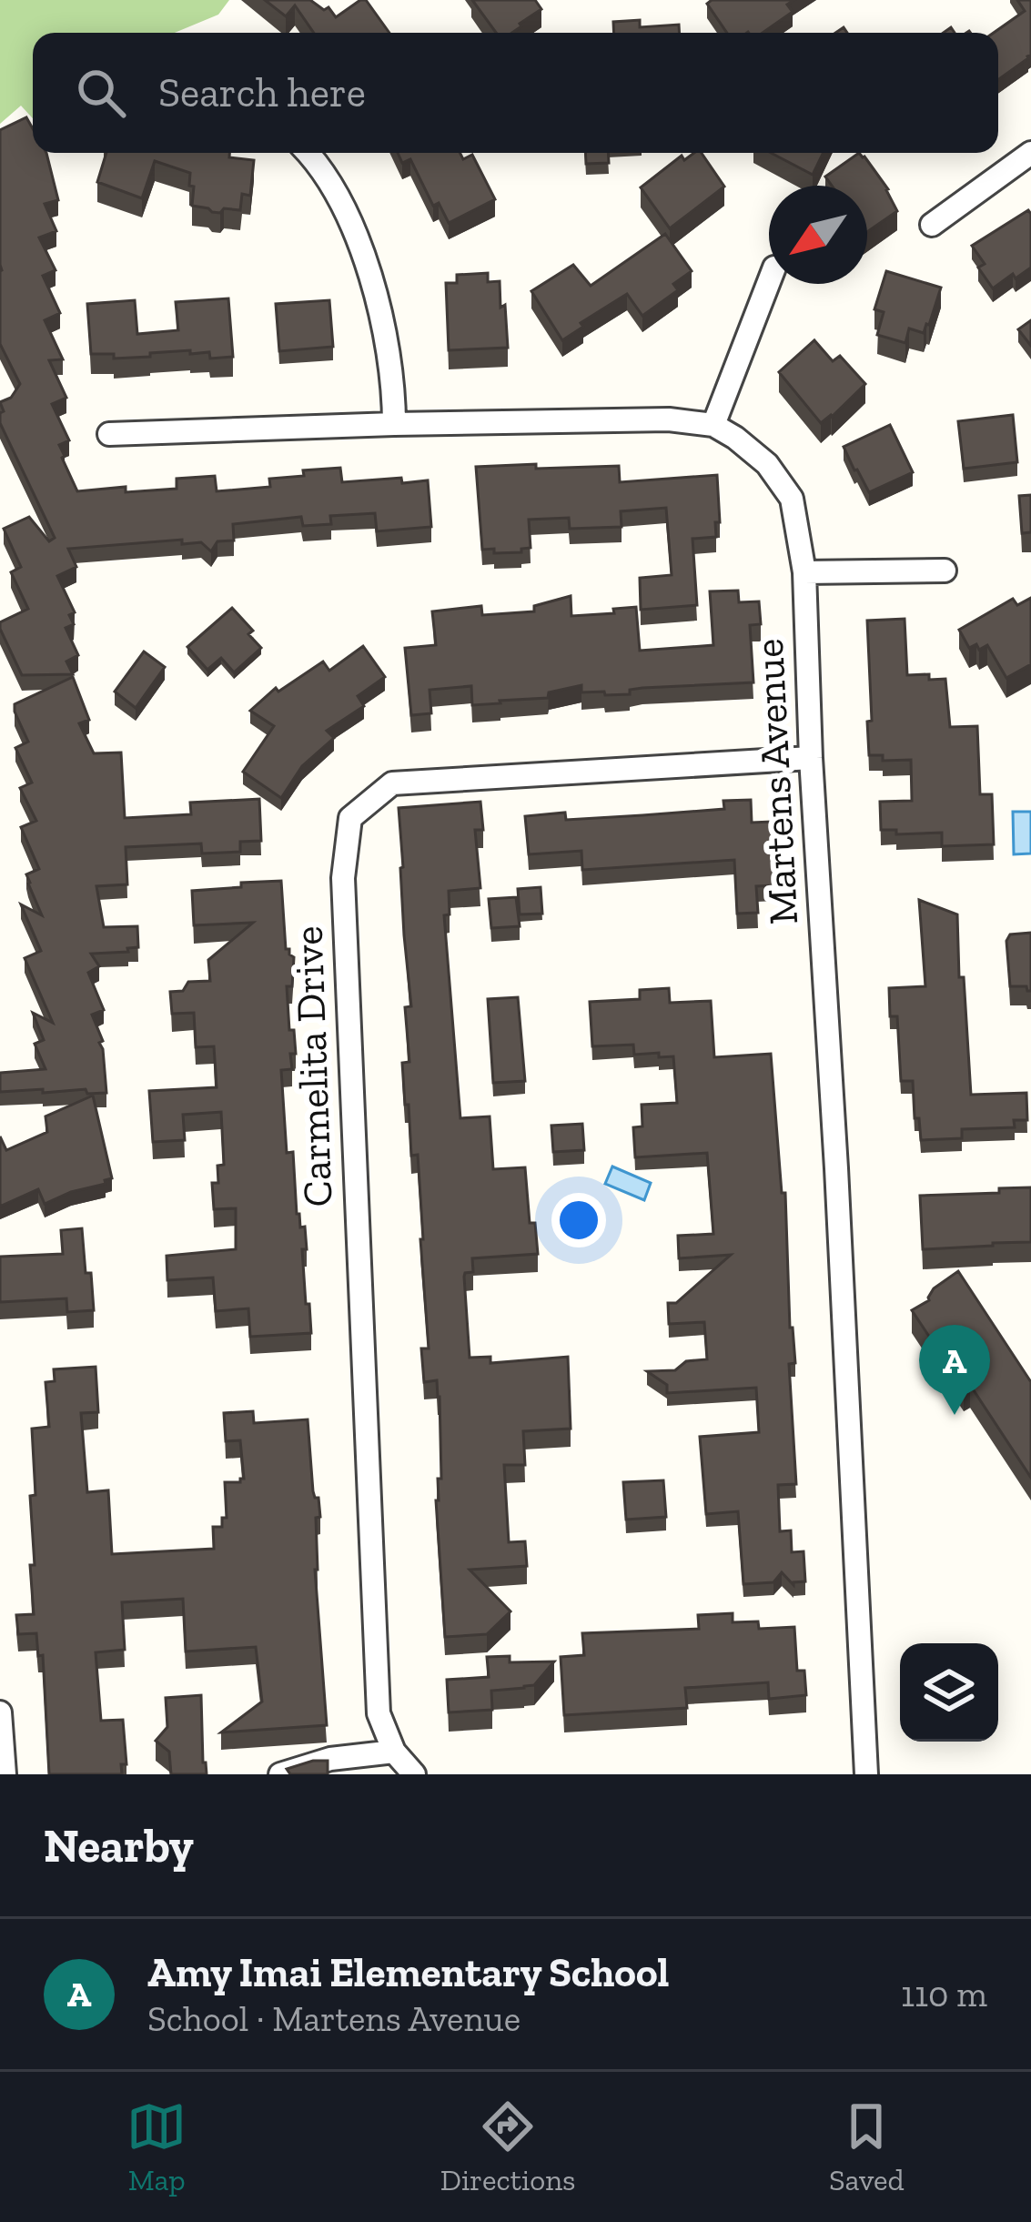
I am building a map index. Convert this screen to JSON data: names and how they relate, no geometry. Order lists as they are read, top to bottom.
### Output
{
  "streets": {
    "street": ["Martens Avenue", "Carmelita Drive"]
  },
  "crossings": [
    ["Martens Avenue", "Carmelita Drive"]
  ],
  "north": "bottom left",
  "page": {
    "search": "Search here",
    "pins": "A",
    "heading": "Nearby",
    "list": [
      {
        "mark": "A",
        "name": "Amy Imai Elementary School",
        "note": "School · Martens Avenue",
        "value": "110 m"
      }
    ],
    "nav": ["Map", "Directions", "Saved"]
  }
}
